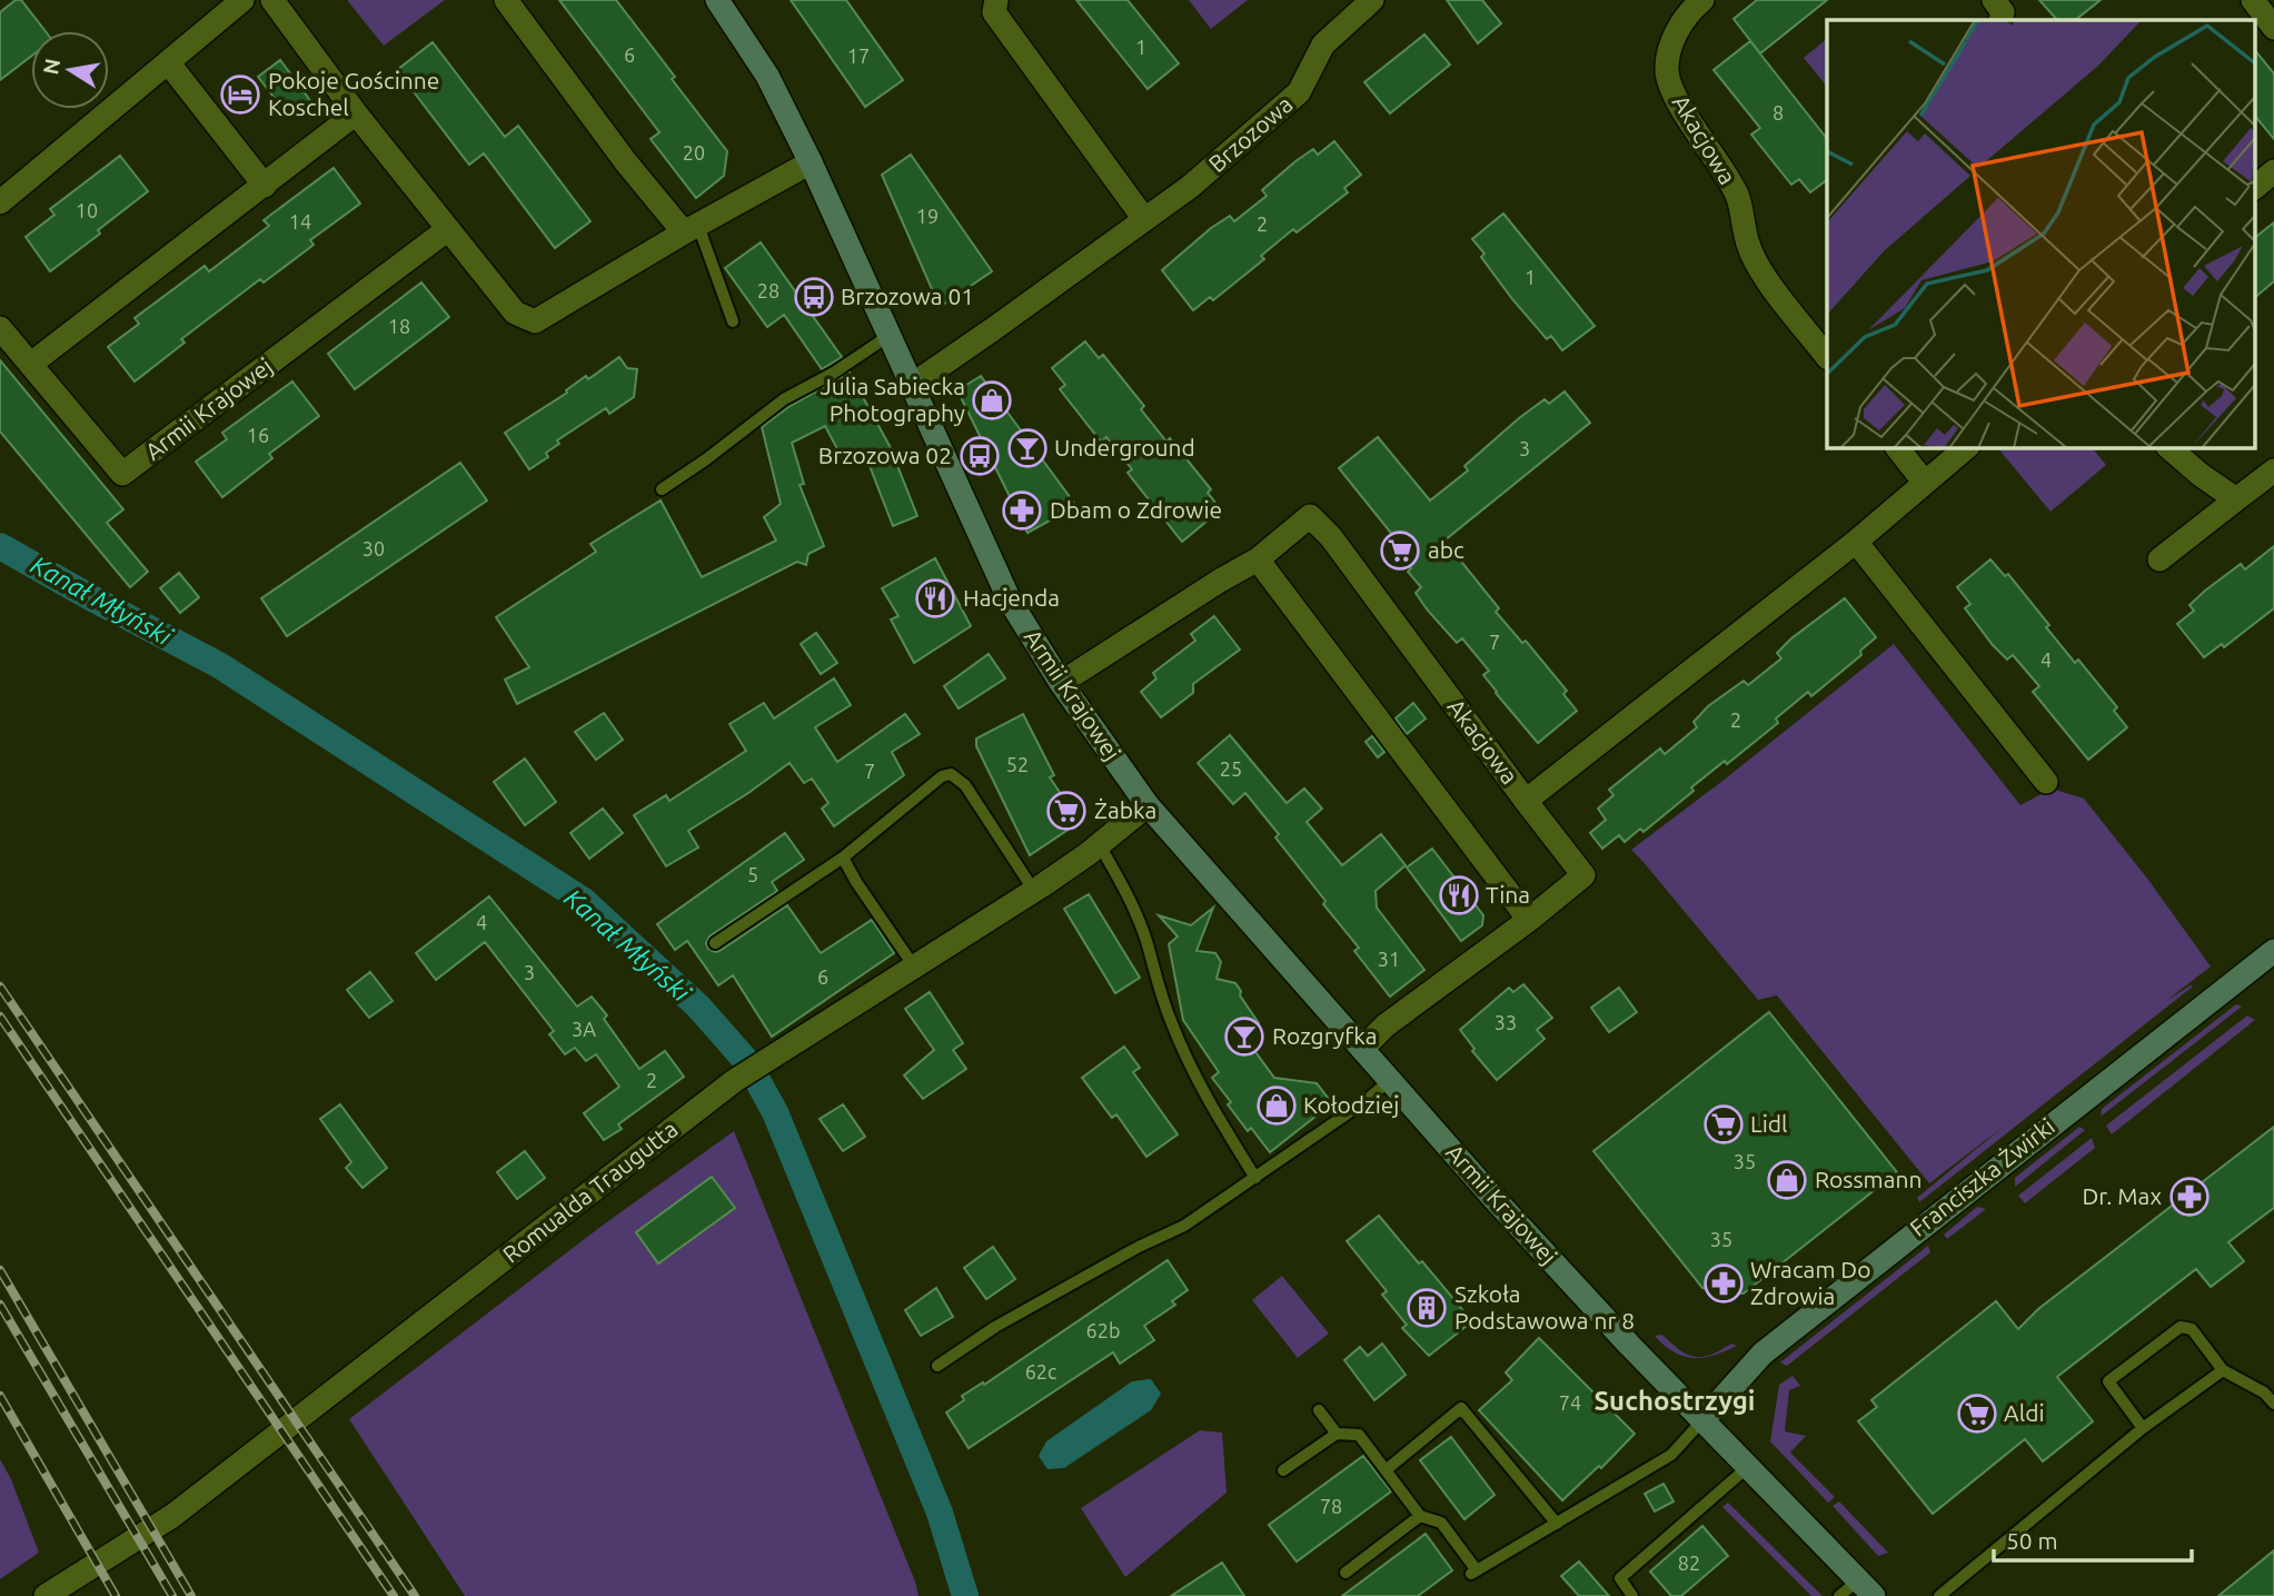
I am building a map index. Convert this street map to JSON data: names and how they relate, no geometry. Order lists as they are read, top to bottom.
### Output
{
  "streets": {
    "street": [
      "Brzozowa",
      "Akacjowa",
      "Armii Krajowej",
      "Franciszka Żwirki",
      "Romualda Traugutta"
    ]
  },
  "crossings": [
    ["Brzozowa", "Armii Krajowej"],
    ["Akacjowa", "Armii Krajowej"],
    ["Armii Krajowej", "Franciszka Żwirki"],
    ["Armii Krajowej", "Romualda Traugutta"]
  ],
  "districts": ["Suchostrzygi"],
  "water": ["Kanał Młyński"],
  "places": {
    "hotel": ["Pokoje Gościnne Koschel"],
    "bus stop": ["Brzozowa 01", "Brzozowa 02"],
    "shop": ["Julia Sabiecka Photography", "Kołodziej", "Rossmann"],
    "bar": ["Underground", "Rozgryfka"],
    "pharmacy": ["Dbam o Zdrowie", "Dr. Max", "Wracam Do Zdrowia"],
    "supermarket": [
      "abc",
      "Żabka",
      "Lidl",
      "Aldi"
    ],
    "restaurant": ["Hacjenda", "Tina"],
    "building": ["Szkoła Podstawowa nr 8"]
  },
  "house_numbers": [
    "1",
    "6",
    "17",
    "8",
    "20",
    "10",
    "19",
    "14",
    "2",
    "1",
    "28",
    "18",
    "16",
    "3",
    "30",
    "7",
    "4",
    "2",
    "52",
    "25",
    "7",
    "5",
    "4",
    "31",
    "3",
    "6",
    "33",
    "3A",
    "2",
    "35",
    "35",
    "62b",
    "62c",
    "74",
    "78",
    "82"
  ],
  "scale_bar": "50 m",
  "north": "left"
}
